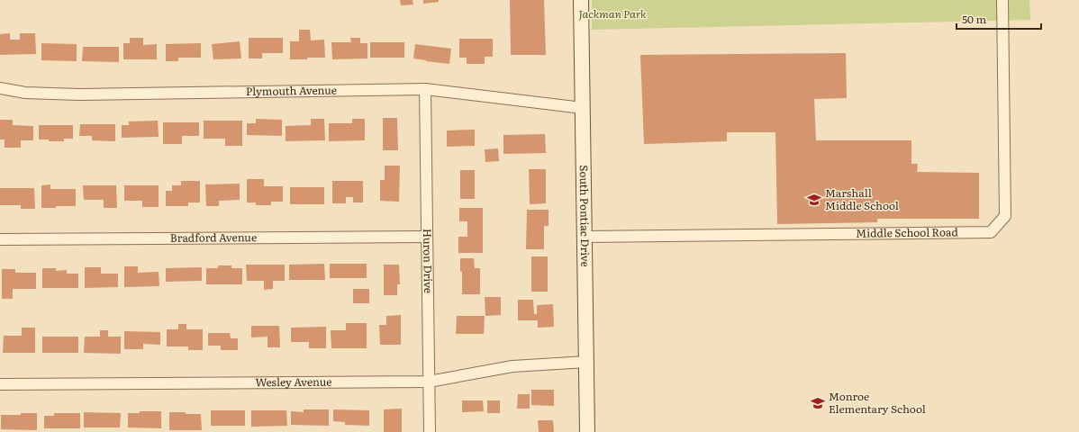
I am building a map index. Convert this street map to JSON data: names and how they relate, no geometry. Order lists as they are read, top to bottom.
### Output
{
  "streets": {
    "street": [
      "Plymouth Avenue",
      "South Pontiac Drive",
      "Middle School Road",
      "Bradford Avenue",
      "Huron Drive",
      "Wesley Avenue"
    ]
  },
  "crossings": [
    ["Plymouth Avenue", "South Pontiac Drive"],
    ["Plymouth Avenue", "Huron Drive"],
    ["South Pontiac Drive", "Middle School Road"],
    ["South Pontiac Drive", "Wesley Avenue"],
    ["Bradford Avenue", "Huron Drive"],
    ["Huron Drive", "Wesley Avenue"]
  ],
  "parks": ["Jackman Park"],
  "places": {
    "school or university": ["Marshall Middle School", "Monroe Elementary School"]
  },
  "scale_bar": "50 m"
}
